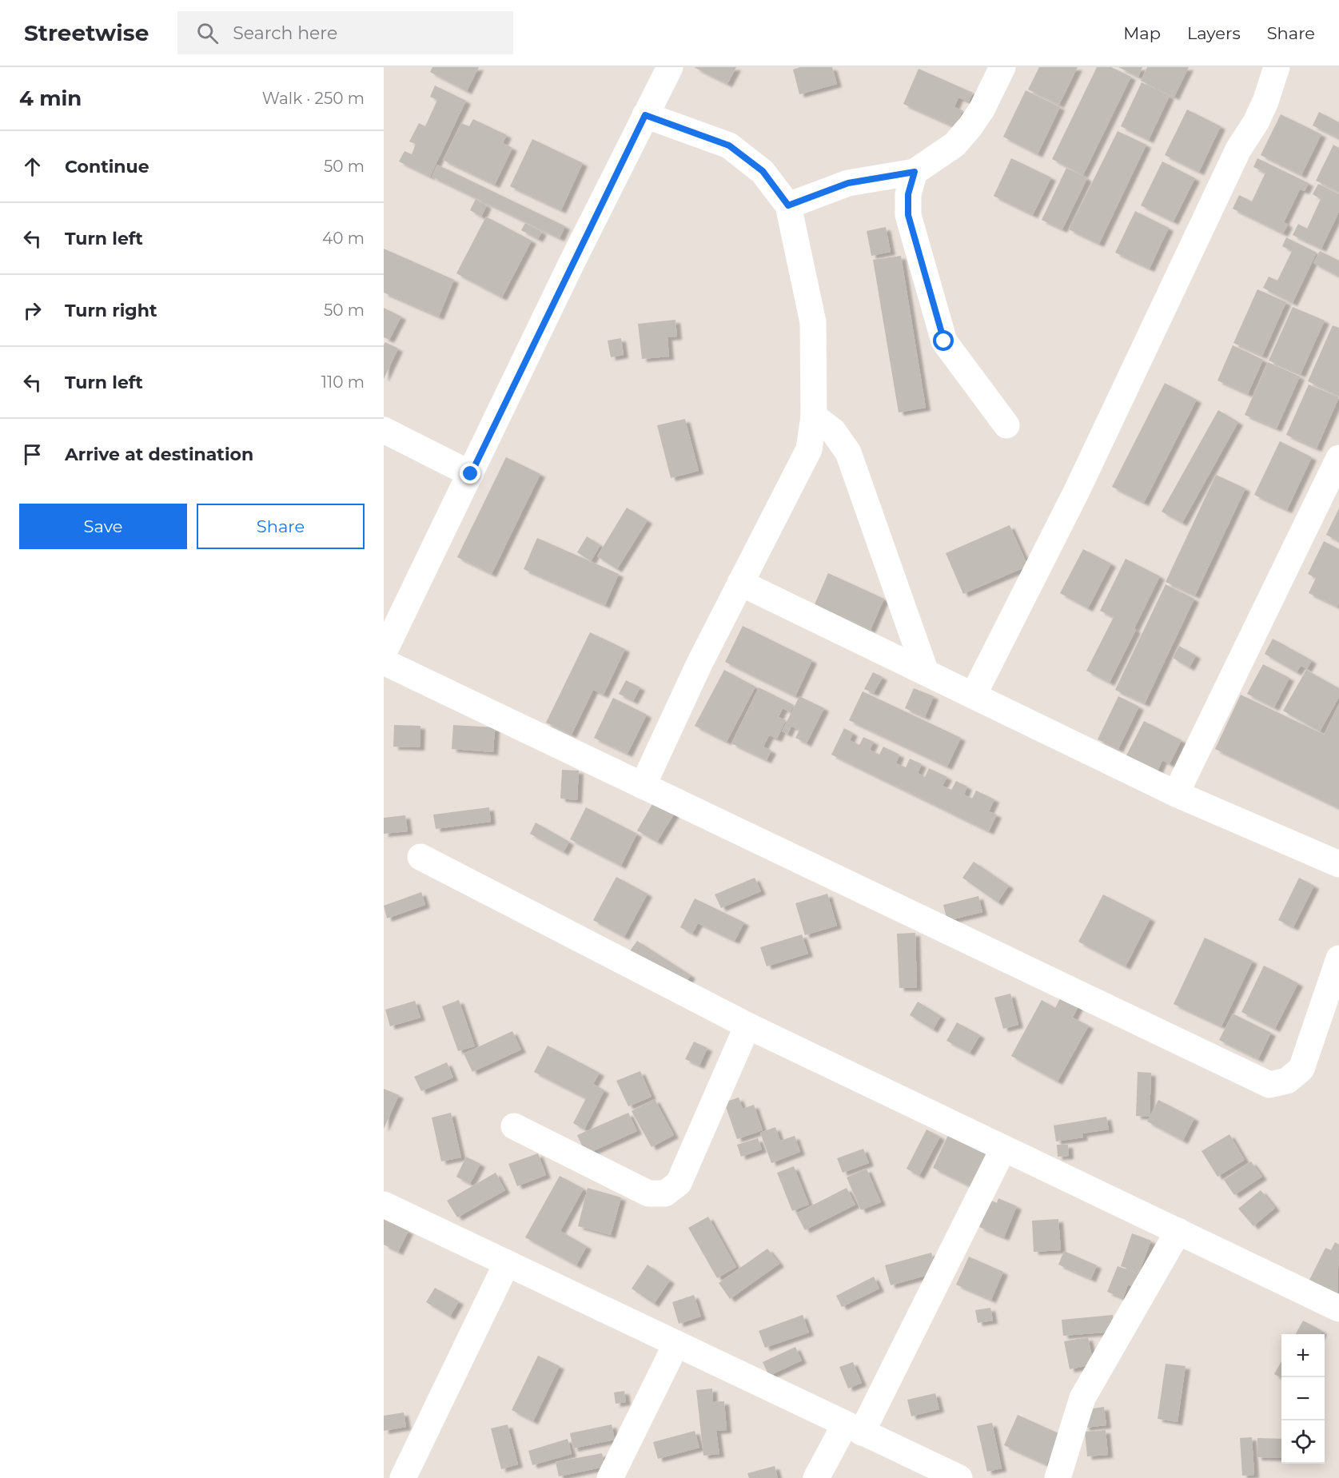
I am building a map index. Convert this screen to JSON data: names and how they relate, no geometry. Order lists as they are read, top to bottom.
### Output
{
  "page": {
    "header": "Streetwise",
    "search": "Search here",
    "nav": ["Map", "Layers", "Share"],
    "heading": ["4 min", "Walk · 250 m"],
    "list": [
      ["Continue", "50 m"],
      ["Turn left", "40 m"],
      ["Turn right", "50 m"],
      ["Turn left", "110 m"],
      "Arrive at destination"
    ],
    "buttons": ["Save", "Share"],
    "map_buttons": ["+", "−"]
  }
}
